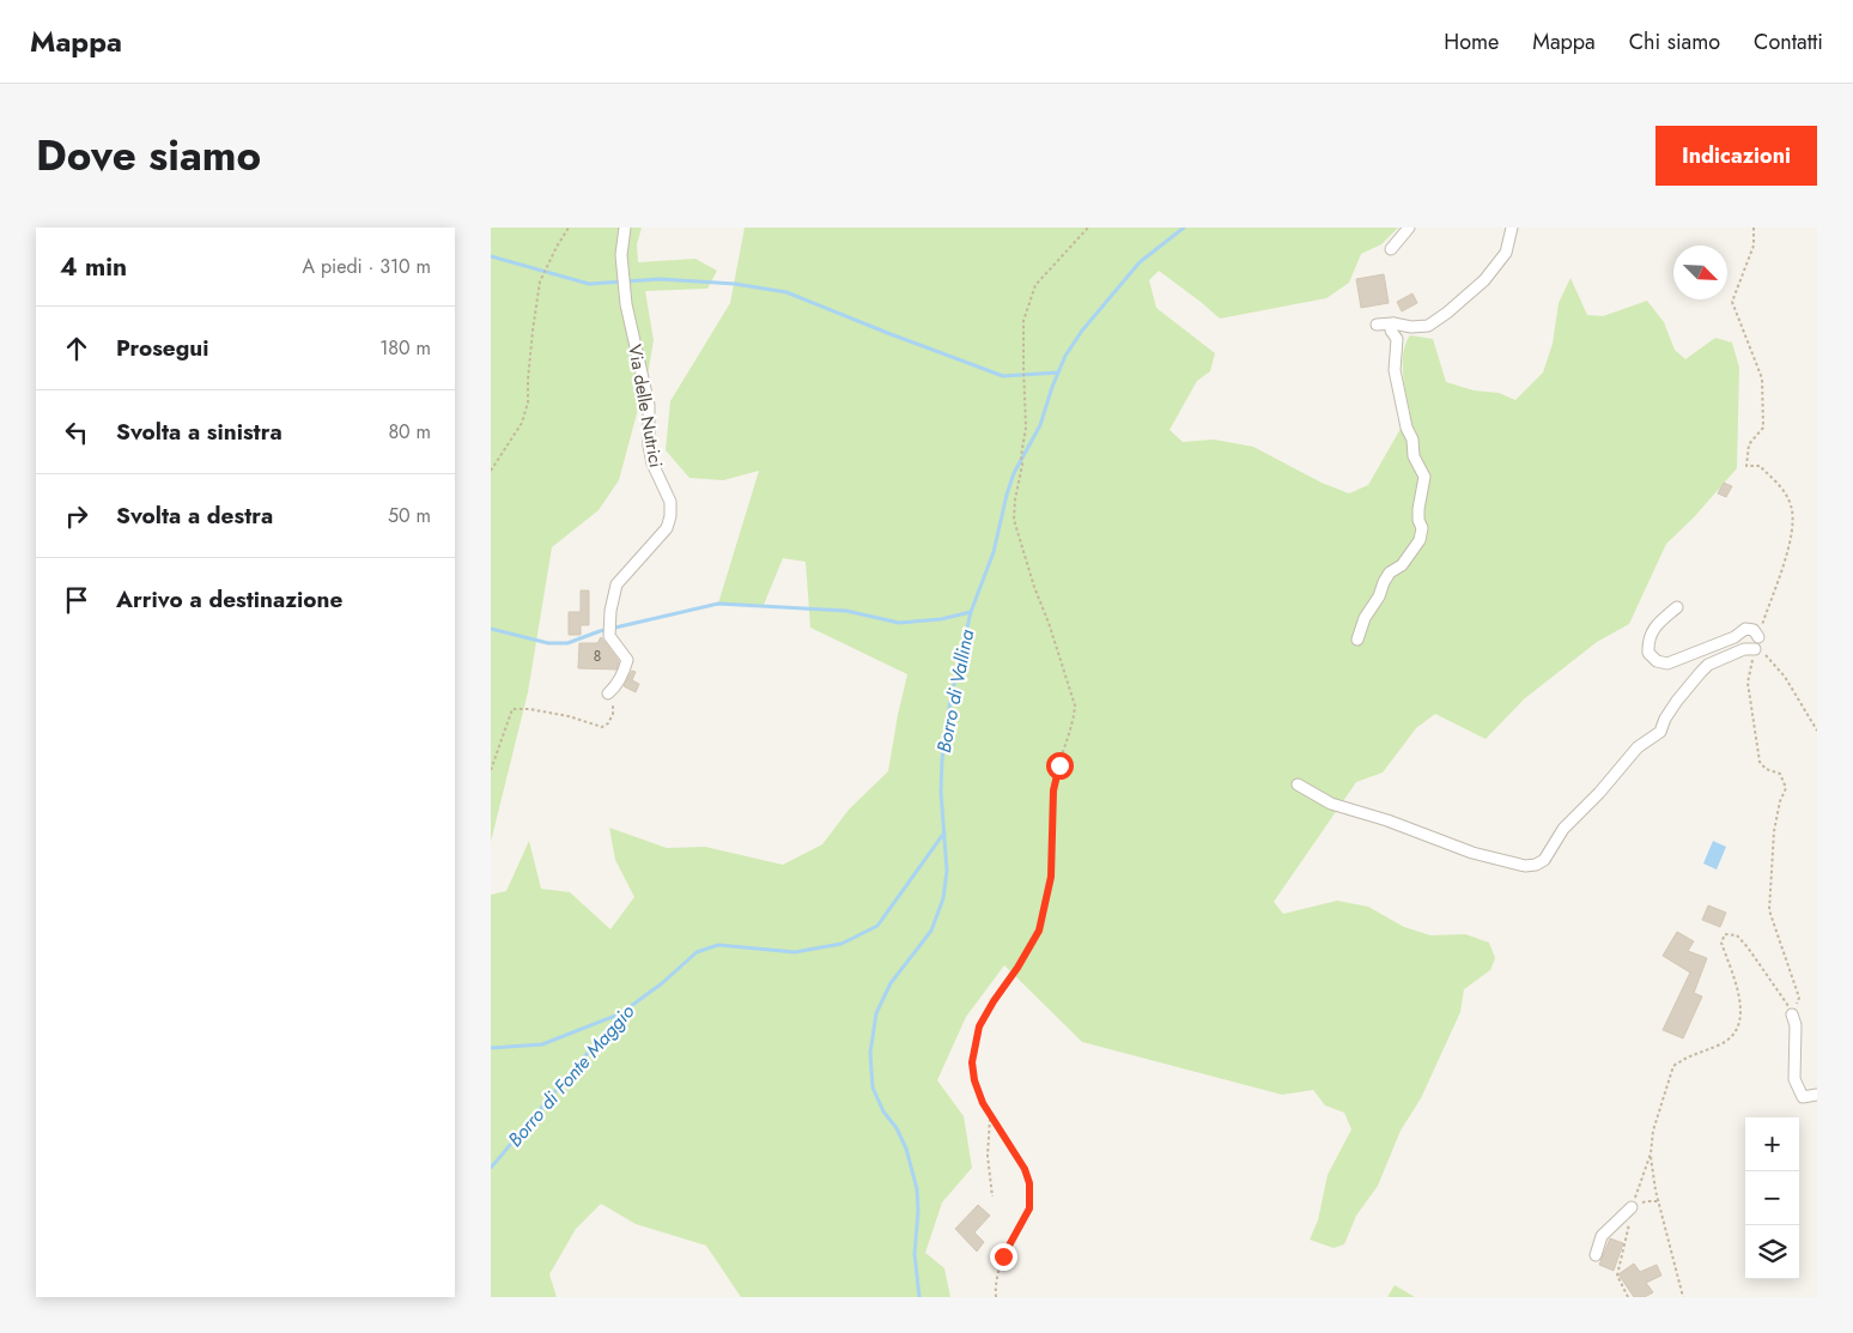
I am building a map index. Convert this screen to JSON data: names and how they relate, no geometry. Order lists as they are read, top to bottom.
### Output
{
  "streets": {
    "street": ["Via delle Nutrici"]
  },
  "water": ["Borro di Vallina", "Borro di Fonte Maggio"],
  "house_numbers": ["8"],
  "north": "bottom right",
  "page": {
    "header": "Mappa",
    "nav": [
      "Home",
      "Mappa",
      "Chi siamo",
      "Contatti"
    ],
    "title": "Dove siamo",
    "buttons": "Indicazioni",
    "heading": ["4 min", "A piedi · 310 m"],
    "list": [
      ["Prosegui", "180 m"],
      ["Svolta a sinistra", "80 m"],
      ["Svolta a destra", "50 m"],
      "Arrivo a destinazione"
    ],
    "map_buttons": ["+", "−"]
  }
}
